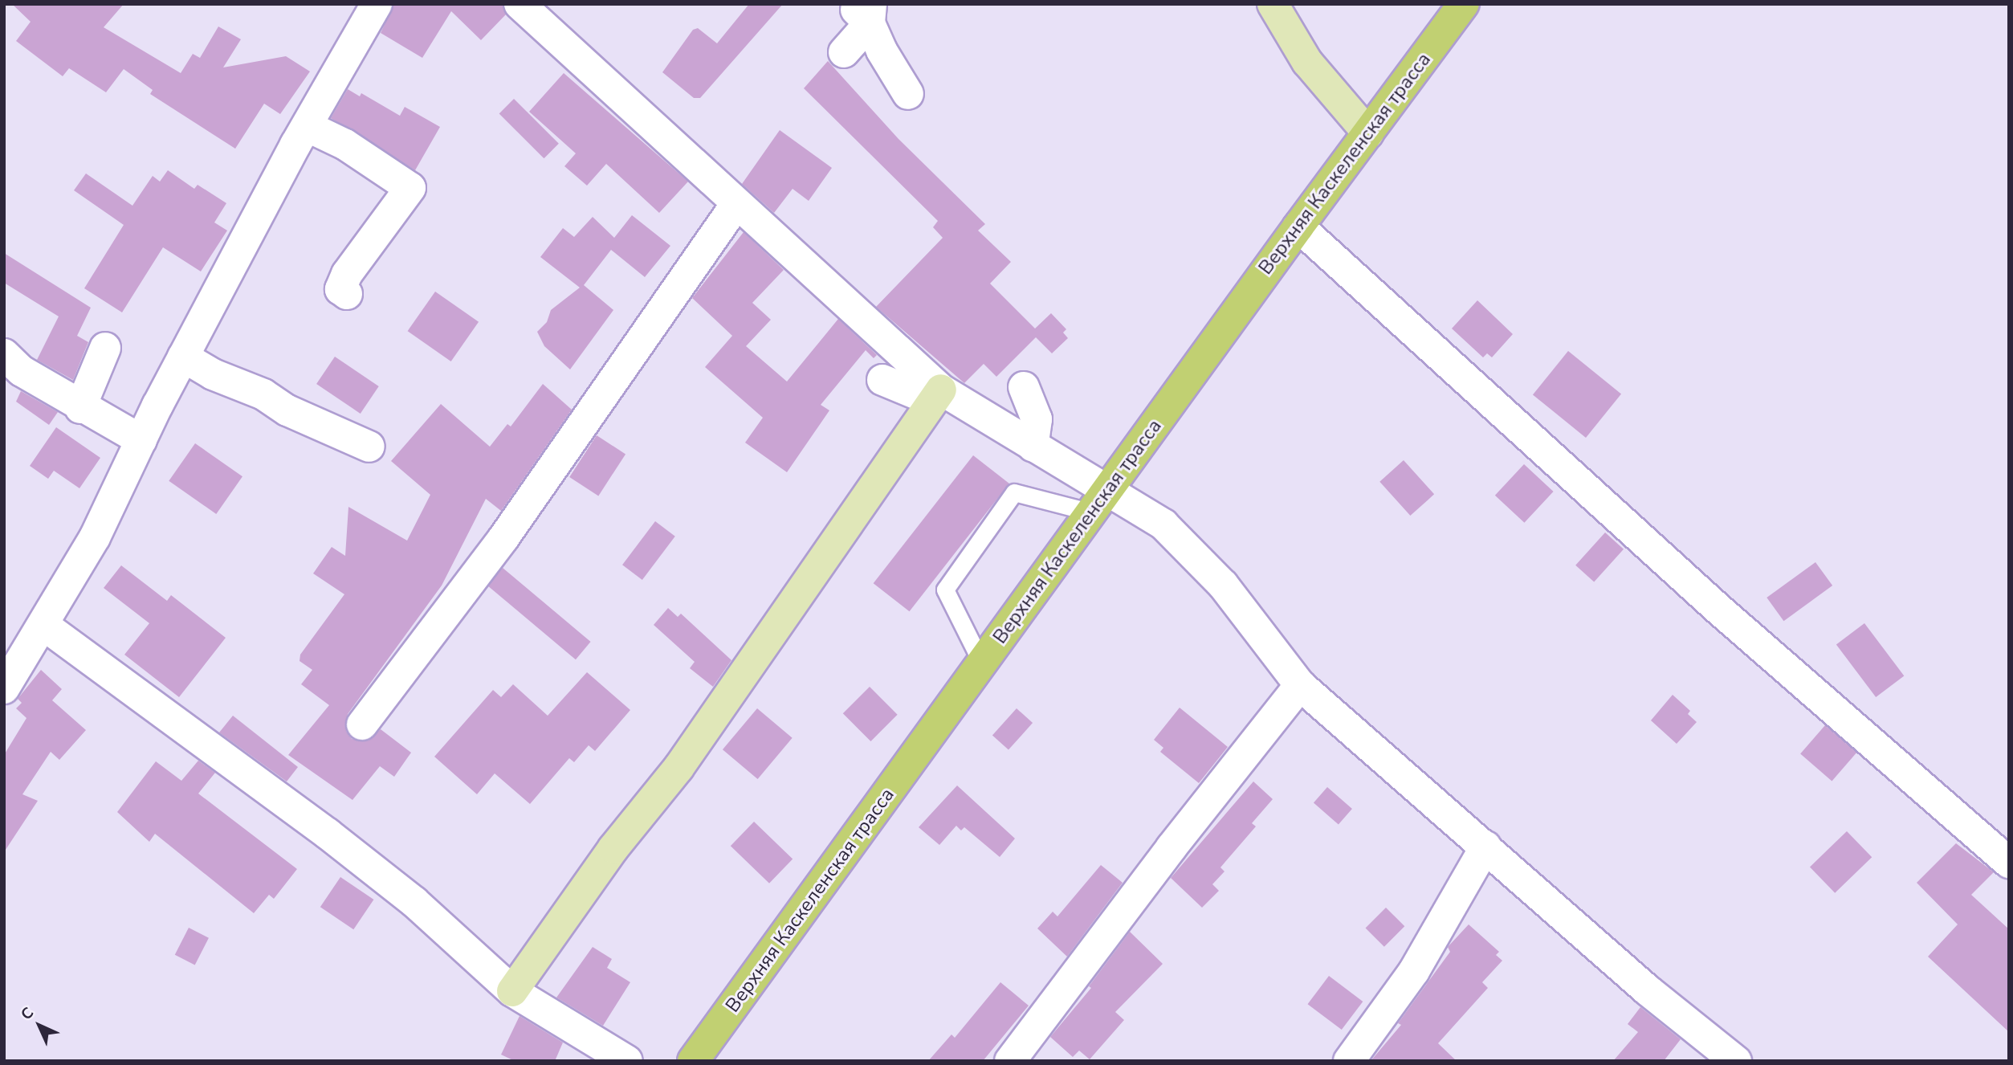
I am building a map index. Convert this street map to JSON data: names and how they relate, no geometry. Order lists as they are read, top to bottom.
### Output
{
  "streets": {
    "main road": ["Верхняя Каскеленская трасса"]
  },
  "north": "top left"
}
